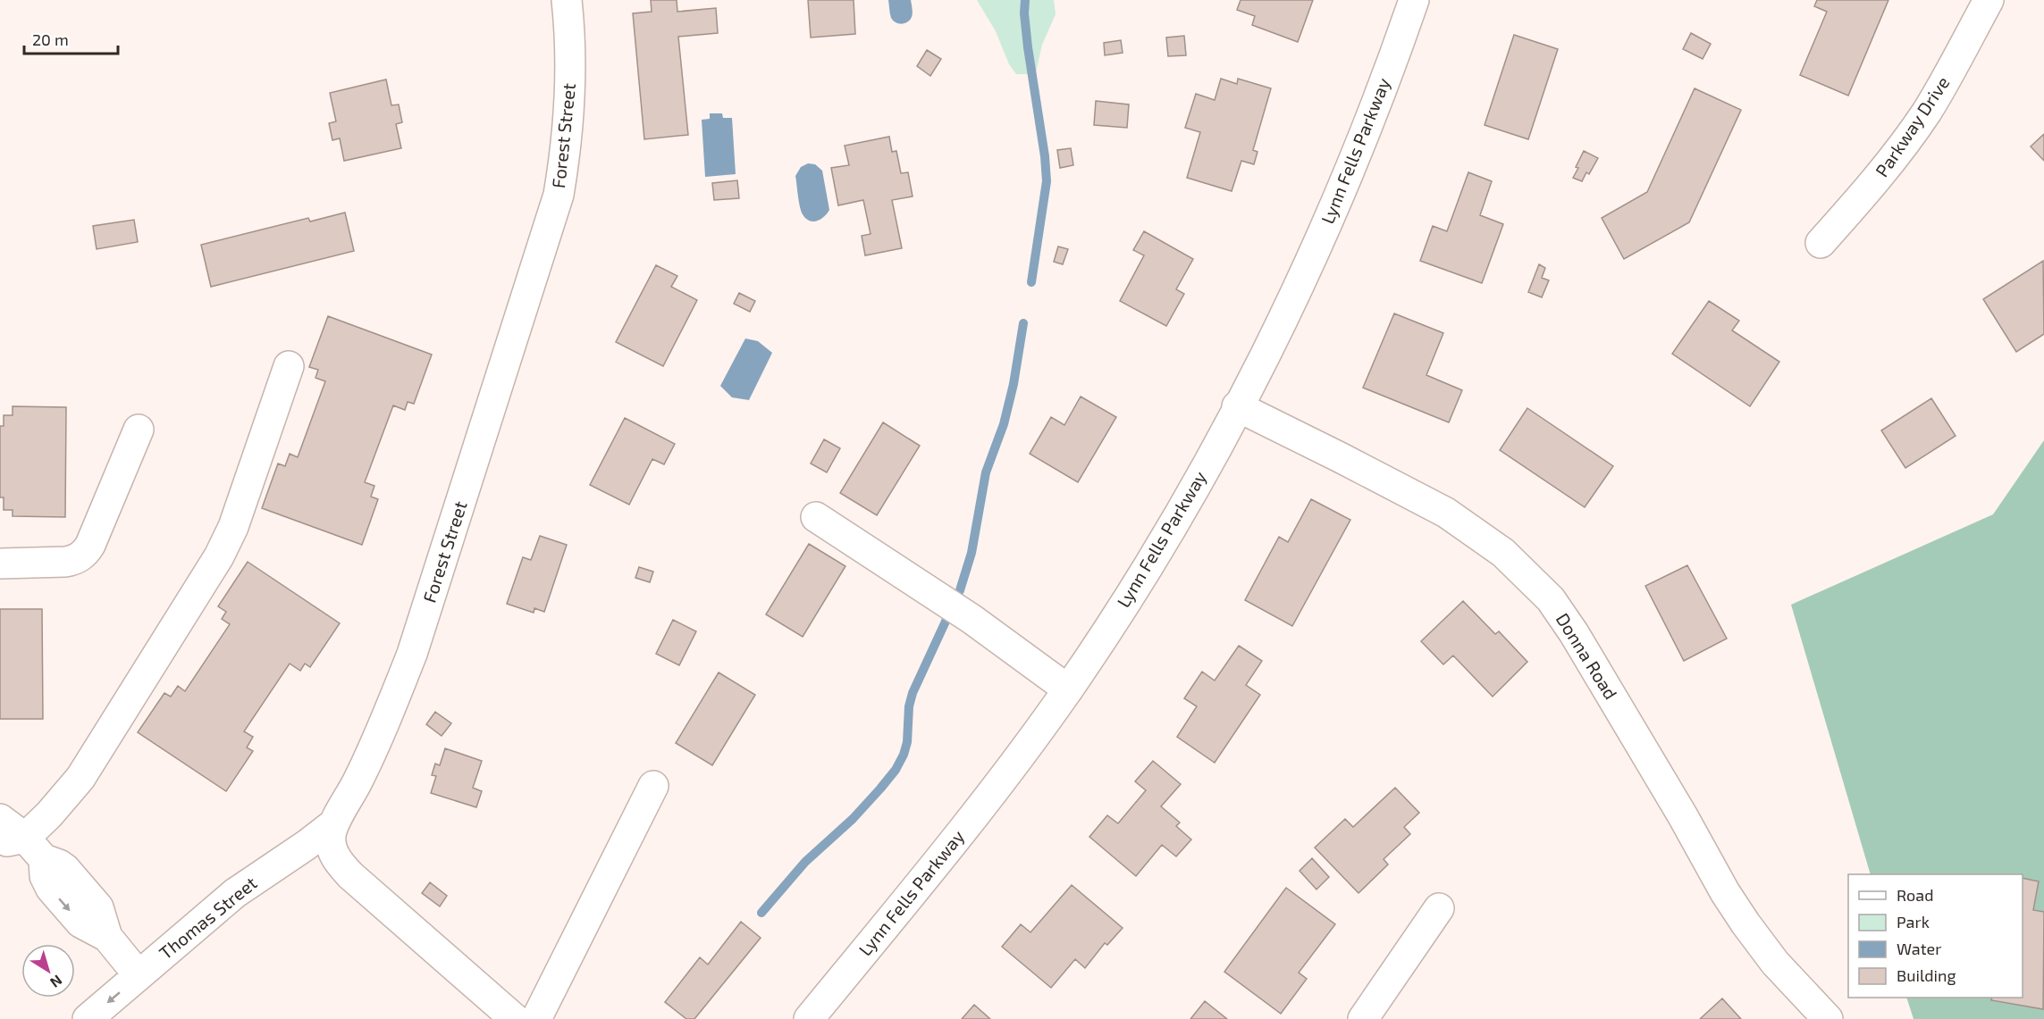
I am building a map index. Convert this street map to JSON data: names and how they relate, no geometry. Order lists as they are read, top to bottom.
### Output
{
  "streets": {
    "street": [
      "Parkway Drive",
      "Forest Street",
      "Lynn Fells Parkway",
      "Donna Road",
      "Thomas Street"
    ]
  },
  "crossings": [
    ["Forest Street", "Thomas Street"],
    ["Lynn Fells Parkway", "Donna Road"]
  ],
  "legend": [
    "Road",
    "Park",
    "Water",
    "Building"
  ],
  "scale_bar": "20 m",
  "north": "bottom right"
}
